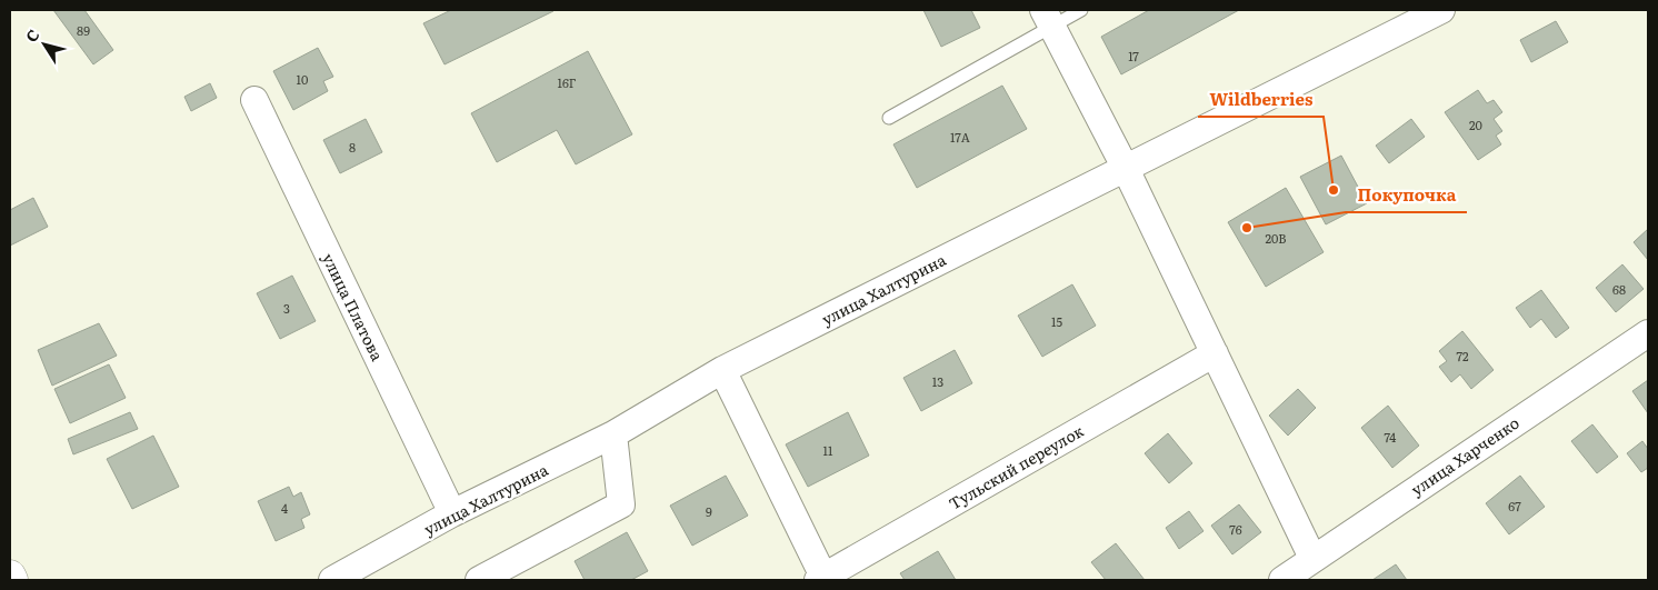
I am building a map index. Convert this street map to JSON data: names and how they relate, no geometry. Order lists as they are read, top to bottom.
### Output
{
  "streets": {
    "street": [
      "улица Халтурина",
      "улица Платова",
      "улица Харченко",
      "Тульский переулок"
    ]
  },
  "crossings": [
    ["улица Халтурина", "улица Платова"]
  ],
  "places": ["Wildberries", "Покупочка"],
  "house_numbers": [
    "89",
    "17",
    "10",
    "16Г",
    "20",
    "17А",
    "8",
    "20В",
    "68",
    "3",
    "15",
    "72",
    "13",
    "74",
    "11",
    "67",
    "4",
    "9",
    "76"
  ],
  "north": "top left"
}
